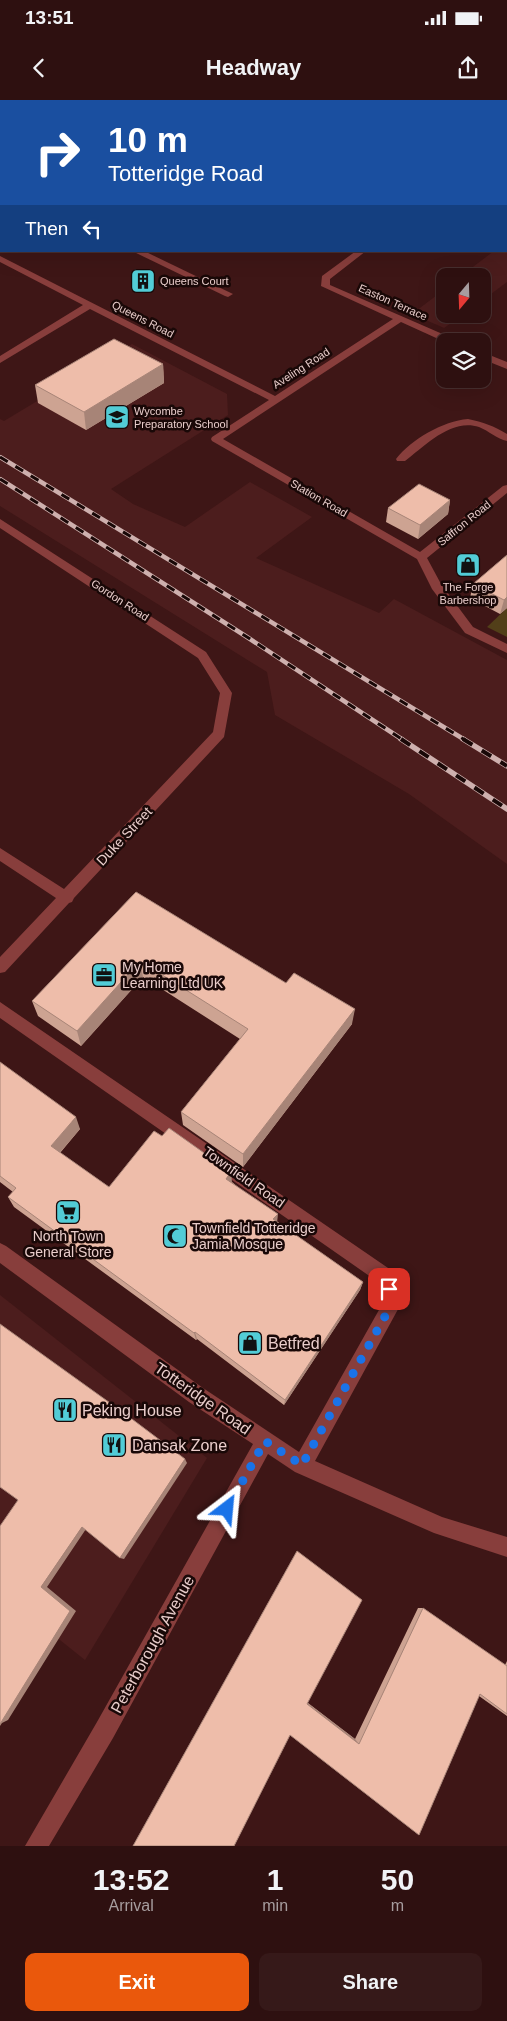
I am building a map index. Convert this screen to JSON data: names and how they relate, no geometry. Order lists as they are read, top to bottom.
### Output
{
  "streets": {
    "street": [
      "Easton Terrace",
      "Queens Road",
      "Aveling Road",
      "Station Road",
      "Saffron Road",
      "Gordon Road",
      "Duke Street",
      "Townfield Road",
      "Totteridge Road",
      "Peterborough Avenue"
    ]
  },
  "crossings": [
    ["Easton Terrace", "Aveling Road"],
    ["Queens Road", "Aveling Road"],
    ["Aveling Road", "Station Road"],
    ["Station Road", "Saffron Road"],
    ["Gordon Road", "Duke Street"],
    ["Townfield Road", "Totteridge Road"],
    ["Totteridge Road", "Peterborough Avenue"]
  ],
  "places": {
    "building": ["Queens Court"],
    "school or university": ["Wycombe Preparatory School"],
    "shop": ["The Forge Barbershop", "Betfred"],
    "office": ["My Home Learning Ltd UK"],
    "supermarket": ["North Town General Store"],
    "mosque": ["Townfield Totteridge Jamia Mosque"],
    "restaurant": ["Peking House", "Dansak Zone"]
  },
  "north": "bottom",
  "page": {
    "status": "13:51",
    "header": "Headway",
    "turn": ["10 m", "Totteridge Road"],
    "then": "Then",
    "eta": [
      "13:52",
      "Arrival",
      "1",
      "min",
      "50",
      "m"
    ],
    "buttons": ["Exit", "Share"]
  }
}
